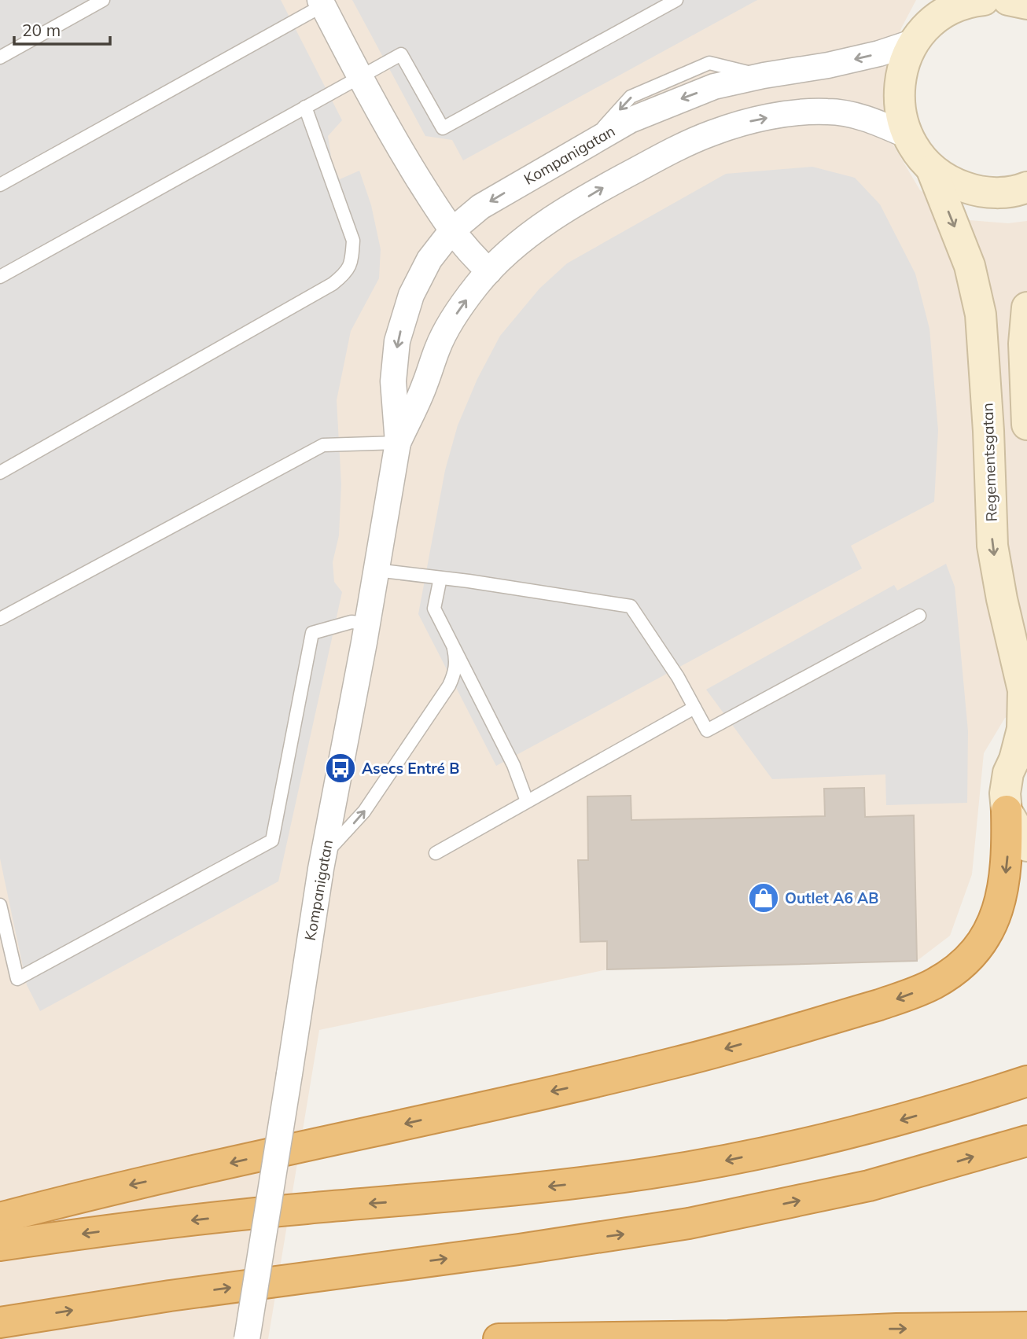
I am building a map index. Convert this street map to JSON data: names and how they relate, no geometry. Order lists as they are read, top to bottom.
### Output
{
  "streets": {
    "street": ["Kompanigatan", "Regementsgatan"]
  },
  "one_way": ["Regementsgatan"],
  "places": {
    "bus stop": ["Asecs Entré B"],
    "shop": ["Outlet A6 AB"]
  },
  "scale_bar": "20 m"
}
